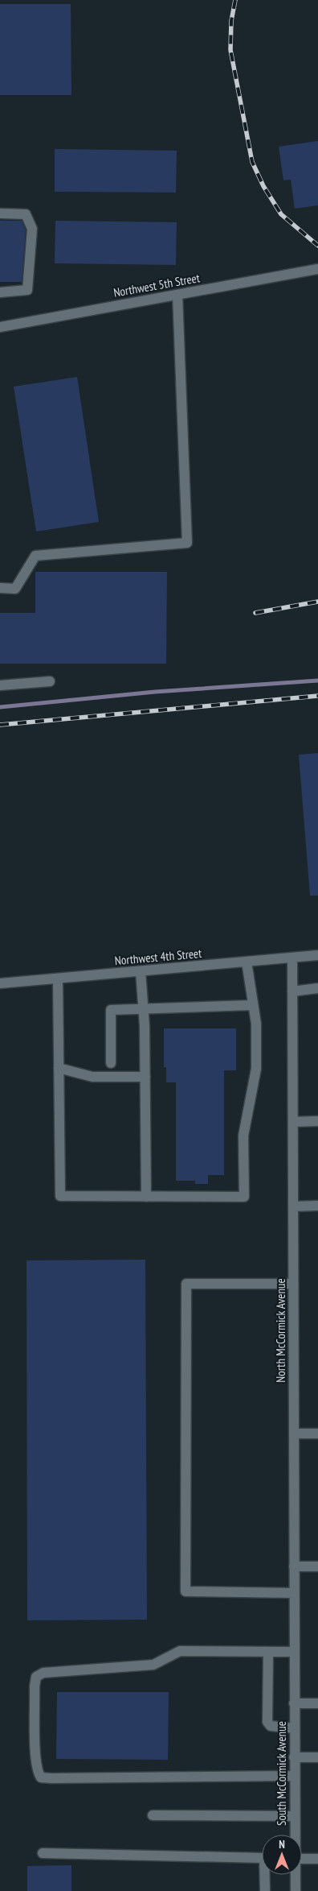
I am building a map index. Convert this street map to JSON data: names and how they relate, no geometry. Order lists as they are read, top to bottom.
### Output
{
  "streets": {
    "street": [
      "Northwest 5th Street",
      "Northwest 4th Street",
      "North McCormick Avenue",
      "South McCormick Avenue"
    ]
  },
  "crossings": [
    ["Northwest 4th Street", "North McCormick Avenue"],
    ["North McCormick Avenue", "South McCormick Avenue"]
  ],
  "north": "top"
}
